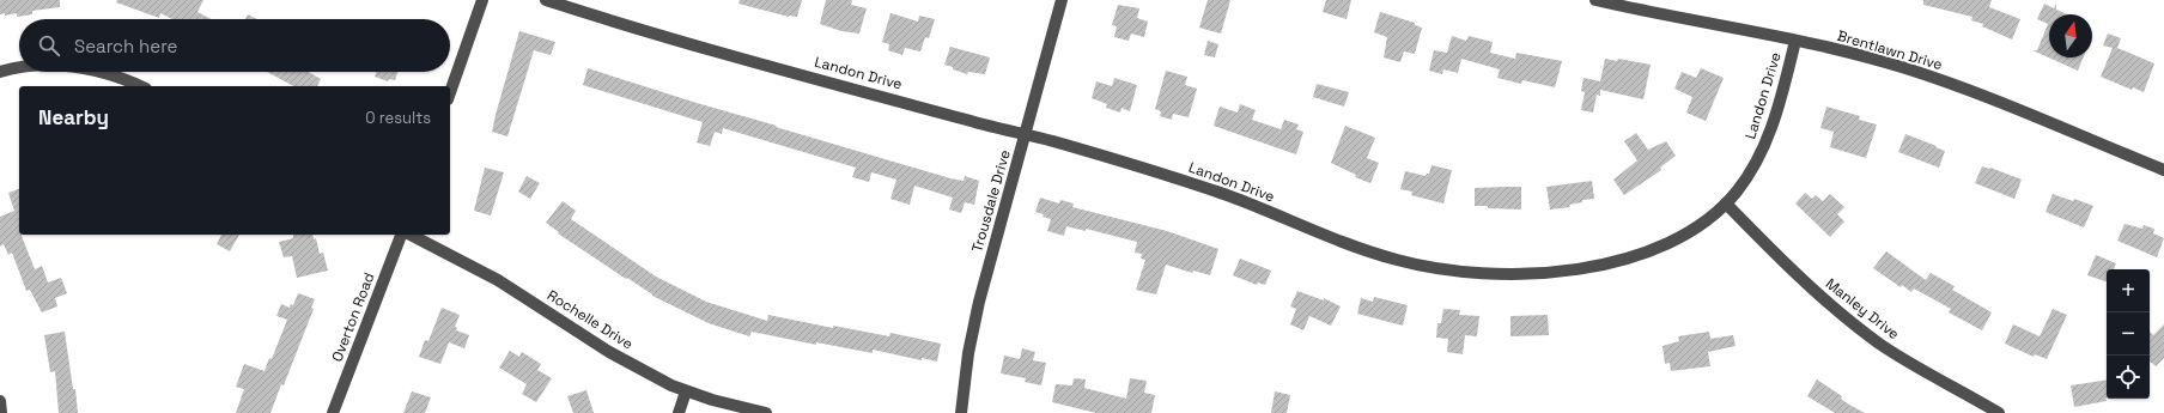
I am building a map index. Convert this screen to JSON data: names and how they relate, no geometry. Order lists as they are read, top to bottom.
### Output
{
  "streets": {
    "street": [
      "Brentlawn Drive",
      "Landon Drive",
      "Trousdale Drive",
      "Manley Drive",
      "Overton Road",
      "Rochelle Drive"
    ]
  },
  "crossings": [
    ["Brentlawn Drive", "Landon Drive"],
    ["Landon Drive", "Trousdale Drive"],
    ["Landon Drive", "Manley Drive"]
  ],
  "north": "top",
  "page": {
    "search": "Search here",
    "heading": ["Nearby", "0 results"],
    "map_buttons": ["+", "−"]
  }
}
